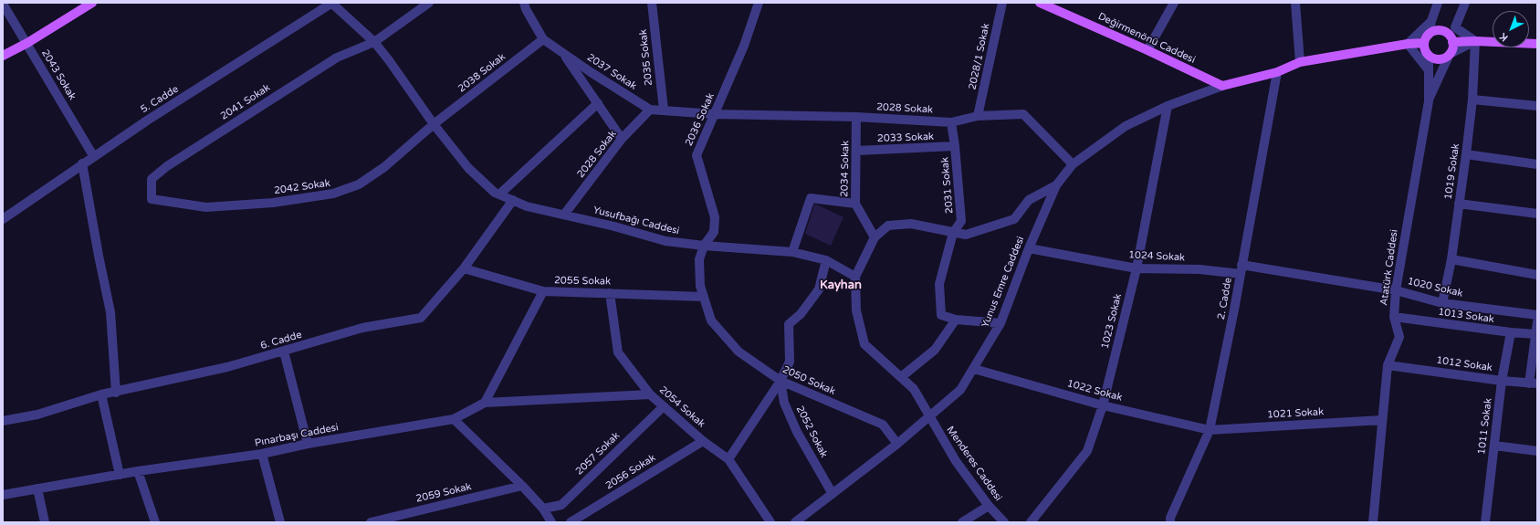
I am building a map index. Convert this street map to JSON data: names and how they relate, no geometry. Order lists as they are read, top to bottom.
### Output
{
  "streets": {
    "main road": ["Değirmenönü Caddesi"],
    "street": [
      "2028/1 Sokak",
      "2035 Sokak",
      "2037 Sokak",
      "2038 Sokak",
      "2043 Sokak",
      "5. Cadde",
      "2041 Sokak",
      "2028 Sokak",
      "2036 Sokak",
      "2033 Sokak",
      "2034 Sokak",
      "1019 Sokak",
      "2031 Sokak",
      "2042 Sokak",
      "Yusufbağı Caddesi",
      "1024 Sokak",
      "Atatürk Caddesi",
      "2055 Sokak",
      "Yunus Emre Caddesi",
      "1020 Sokak",
      "2. Cadde",
      "1013 Sokak",
      "1023 Sokak",
      "6. Cadde",
      "1012 Sokak",
      "2050 Sokak",
      "1022 Sokak",
      "2054 Sokak",
      "1021 Sokak",
      "1011 Sokak",
      "2052 Sokak",
      "Pınarbaşı Caddesi",
      "2057 Sokak",
      "Menderes Caddesi",
      "2056 Sokak",
      "2059 Sokak"
    ]
  },
  "crossings": [
    ["Değirmenönü Caddesi", "Yunus Emre Caddesi"],
    ["2028/1 Sokak", "2028 Sokak"],
    ["2037 Sokak", "2038 Sokak"],
    ["2037 Sokak", "2028 Sokak"],
    ["2038 Sokak", "2042 Sokak"],
    ["2038 Sokak", "Yusufbağı Caddesi"],
    ["2043 Sokak", "5. Cadde"],
    ["5. Cadde", "Yusufbağı Caddesi"],
    ["2041 Sokak", "2042 Sokak"],
    ["2041 Sokak", "Yusufbağı Caddesi"],
    ["2028 Sokak", "2036 Sokak"],
    ["2028 Sokak", "2034 Sokak"],
    ["2028 Sokak", "2031 Sokak"],
    ["2028 Sokak", "Yusufbağı Caddesi"],
    ["2028 Sokak", "Yunus Emre Caddesi"],
    ["2036 Sokak", "Yusufbağı Caddesi"],
    ["2036 Sokak", "2050 Sokak"],
    ["2033 Sokak", "2034 Sokak"],
    ["2033 Sokak", "2031 Sokak"],
    ["1019 Sokak", "1020 Sokak"],
    ["2031 Sokak", "Yunus Emre Caddesi"],
    ["2042 Sokak", "Yusufbağı Caddesi"],
    ["Yusufbağı Caddesi", "6. Cadde"],
    ["Yusufbağı Caddesi", "2050 Sokak"],
    ["1024 Sokak", "Yunus Emre Caddesi"],
    ["1024 Sokak", "1020 Sokak"],
    ["1024 Sokak", "2. Cadde"],
    ["1024 Sokak", "1023 Sokak"],
    ["Atatürk Caddesi", "1020 Sokak"],
    ["Atatürk Caddesi", "1013 Sokak"],
    ["Atatürk Caddesi", "1012 Sokak"],
    ["Atatürk Caddesi", "1021 Sokak"],
    ["2055 Sokak", "6. Cadde"],
    ["2055 Sokak", "2050 Sokak"],
    ["2055 Sokak", "2054 Sokak"],
    ["Yunus Emre Caddesi", "1023 Sokak"],
    ["Yunus Emre Caddesi", "2050 Sokak"],
    ["Yunus Emre Caddesi", "1022 Sokak"],
    ["Yunus Emre Caddesi", "2052 Sokak"],
    ["Yunus Emre Caddesi", "Menderes Caddesi"],
    ["1020 Sokak", "2. Cadde"],
    ["2. Cadde", "1022 Sokak"],
    ["2. Cadde", "1021 Sokak"],
    ["1013 Sokak", "1011 Sokak"],
    ["1023 Sokak", "1022 Sokak"],
    ["1012 Sokak", "1011 Sokak"],
    ["2050 Sokak", "2052 Sokak"],
    ["1022 Sokak", "1021 Sokak"],
    ["2054 Sokak", "2057 Sokak"],
    ["2054 Sokak", "2056 Sokak"]
  ],
  "districts": ["Kayhan"],
  "north": "bottom left"
}
